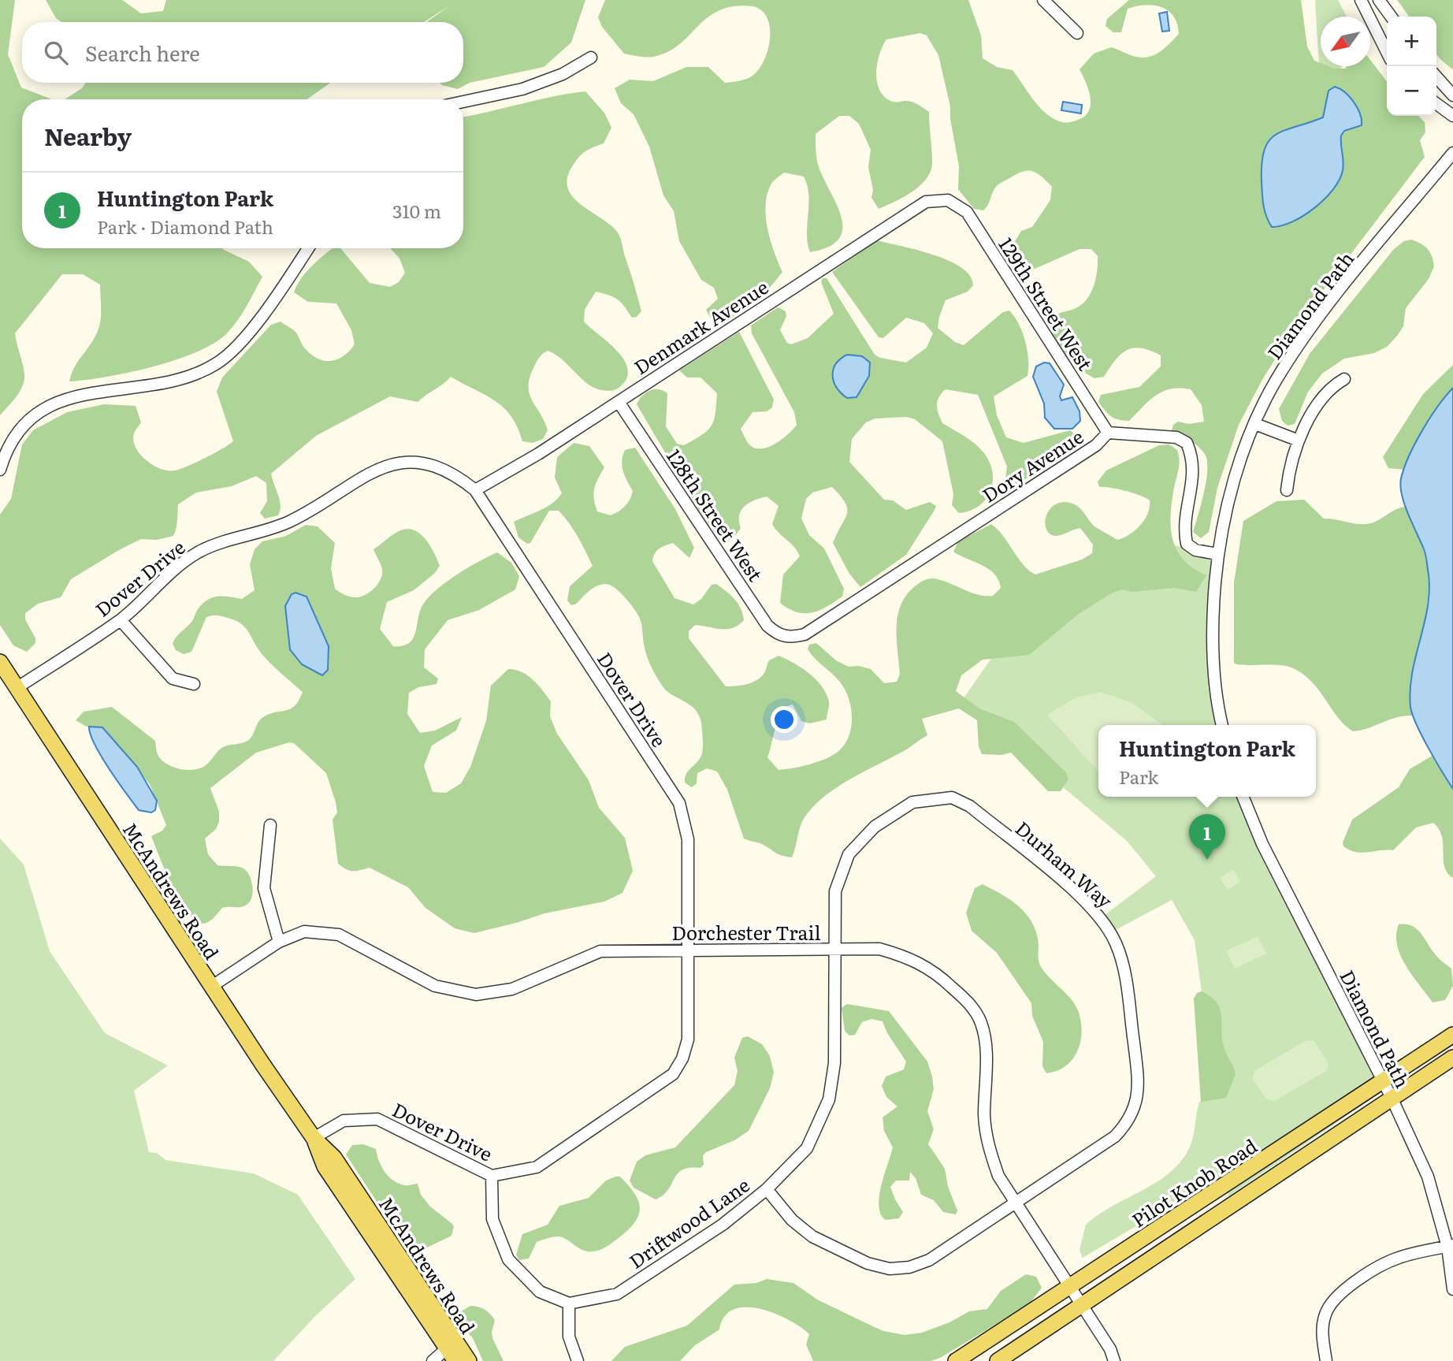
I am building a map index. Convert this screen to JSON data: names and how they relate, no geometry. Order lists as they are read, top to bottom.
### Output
{
  "streets": {
    "main road": ["McAndrews Road", "Pilot Knob Road"],
    "street": [
      "129th Street West",
      "Diamond Path",
      "Denmark Avenue",
      "Dory Avenue",
      "128th Street West",
      "Dover Drive",
      "Durham Way",
      "Dorchester Trail",
      "Driftwood Lane"
    ]
  },
  "crossings": [
    ["129th Street West", "Denmark Avenue"],
    ["129th Street West", "Dory Avenue"],
    ["Diamond Path", "Dory Avenue"],
    ["Diamond Path", "Pilot Knob Road"],
    ["Denmark Avenue", "128th Street West"],
    ["Denmark Avenue", "Dover Drive"],
    ["Dory Avenue", "128th Street West"],
    ["Dover Drive", "McAndrews Road"],
    ["Dover Drive", "Dorchester Trail"],
    ["Durham Way", "Dorchester Trail"],
    ["Durham Way", "Driftwood Lane"],
    ["McAndrews Road", "Dorchester Trail"],
    ["Dorchester Trail", "Pilot Knob Road"],
    ["Dorchester Trail", "Driftwood Lane"]
  ],
  "north": "bottom left",
  "page": {
    "map_buttons": ["+", "−"],
    "search": "Search here",
    "heading": "Nearby",
    "list": [
      {
        "mark": "1",
        "name": "Huntington Park",
        "note": "Park · Diamond Path",
        "value": "310 m"
      }
    ],
    "popup": ["Huntington Park", "Park"],
    "pins": "1"
  }
}
